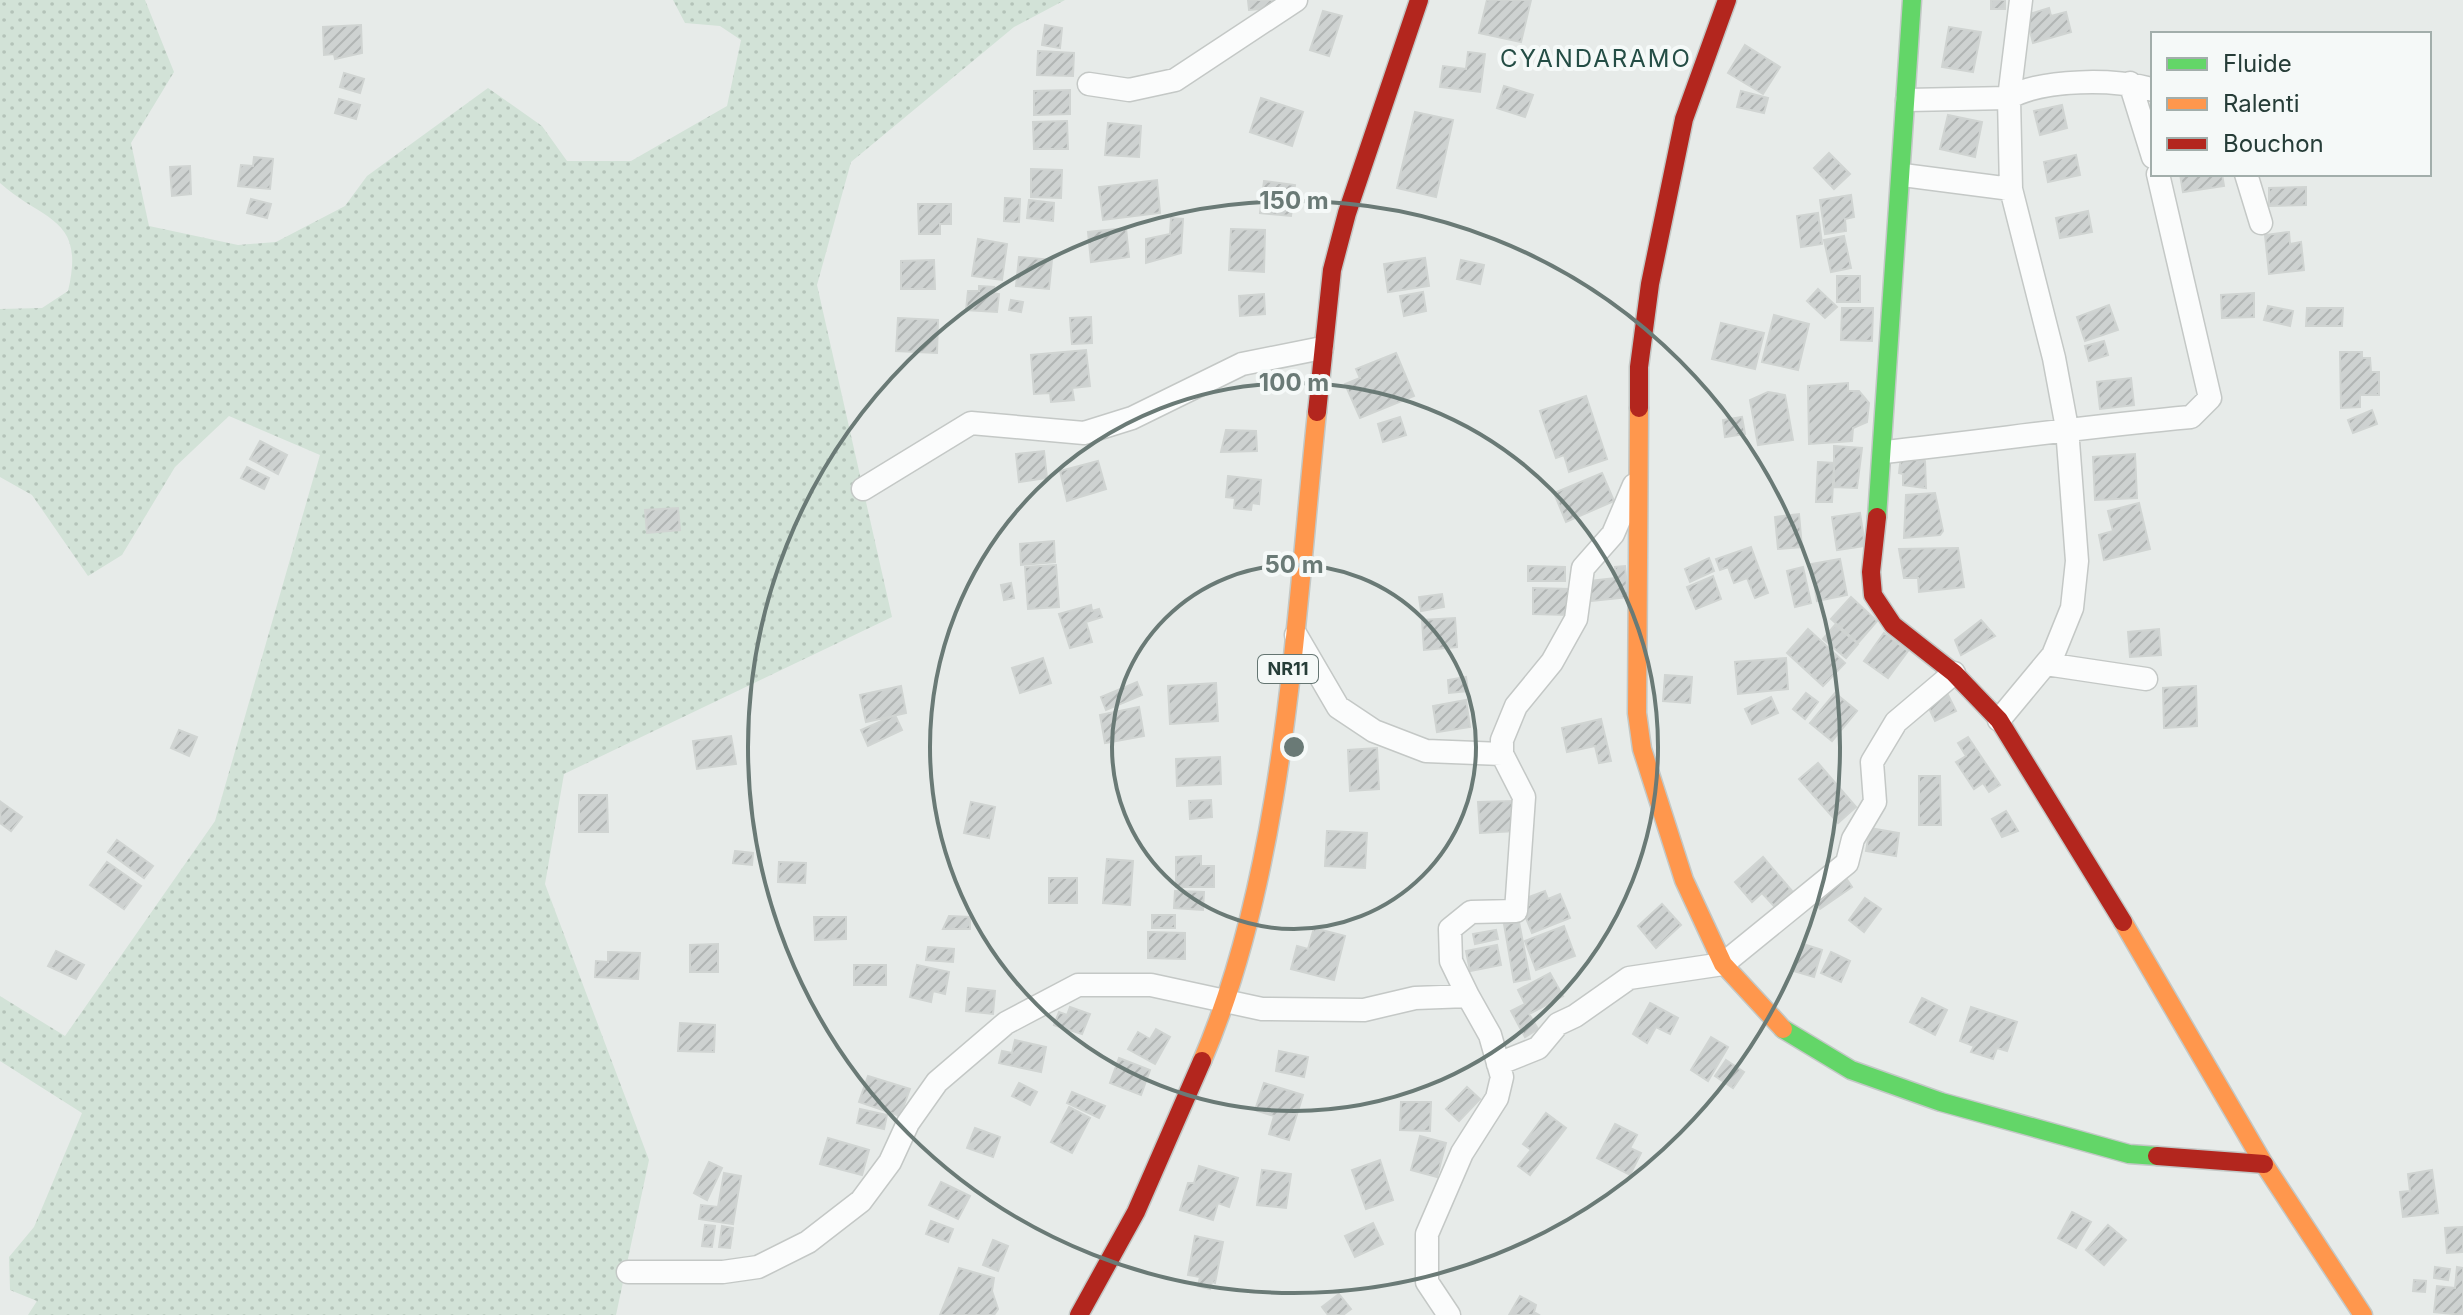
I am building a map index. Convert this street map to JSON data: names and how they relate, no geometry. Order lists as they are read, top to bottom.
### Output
{
  "streets": {
    "main road": ["NR11"]
  },
  "districts": ["CYANDARAMO"],
  "legend": ["Fluide", "Ralenti", "Bouchon"],
  "rings": ["150 m", "100 m", "50 m"]
}
